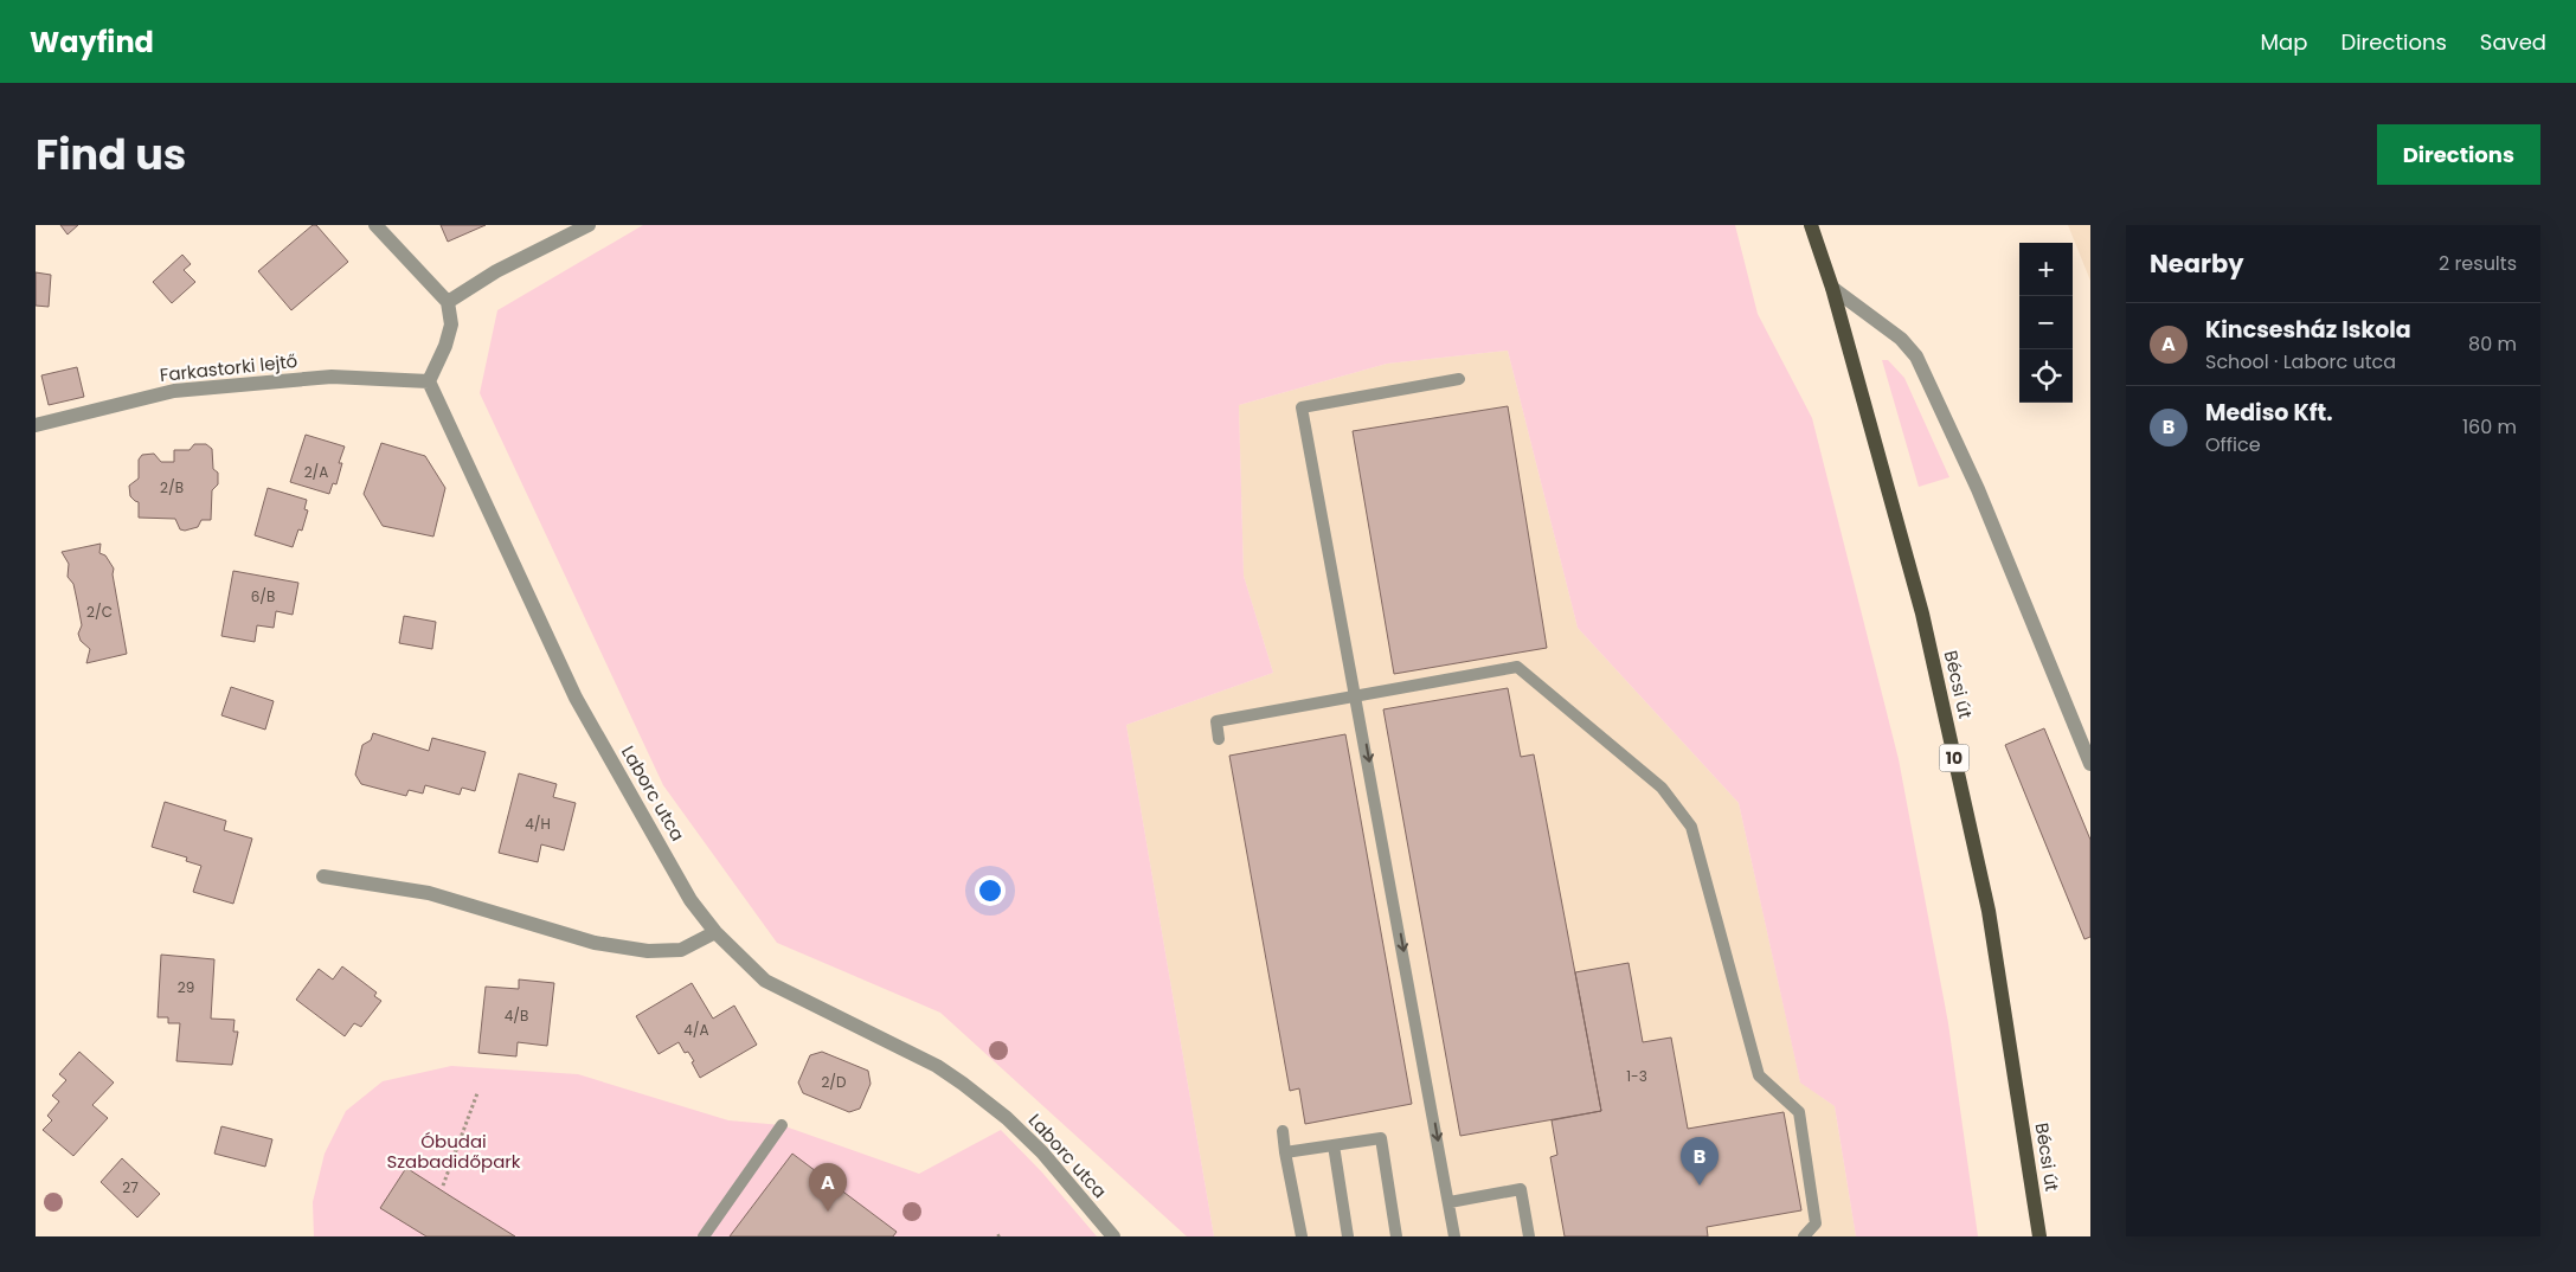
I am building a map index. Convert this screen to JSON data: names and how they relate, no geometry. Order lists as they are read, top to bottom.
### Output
{
  "streets": {
    "main road": ["Bécsi út", "10"],
    "street": ["Farkastorki lejtő", "Laborc utca"]
  },
  "crossings": [
    ["Farkastorki lejtő", "Laborc utca"]
  ],
  "parks": ["Óbudai Szabadidőpark"],
  "house_numbers": [
    "2/A",
    "2/B",
    "6/B",
    "2/C",
    "4/H",
    "29",
    "4/B",
    "4/A",
    "1-3",
    "2/D",
    "27"
  ],
  "page": {
    "header": "Wayfind",
    "nav": ["Map", "Directions", "Saved"],
    "title": "Find us",
    "buttons": "Directions",
    "heading": ["Nearby", "2 results"],
    "map_buttons": ["+", "−"],
    "list": [
      {
        "mark": "A",
        "name": "Kincsesház Iskola",
        "note": "School · Laborc utca",
        "value": "80 m"
      },
      {
        "mark": "B",
        "name": "Mediso Kft.",
        "note": "Office",
        "value": "160 m"
      }
    ],
    "pins": ["B", "A"]
  }
}
